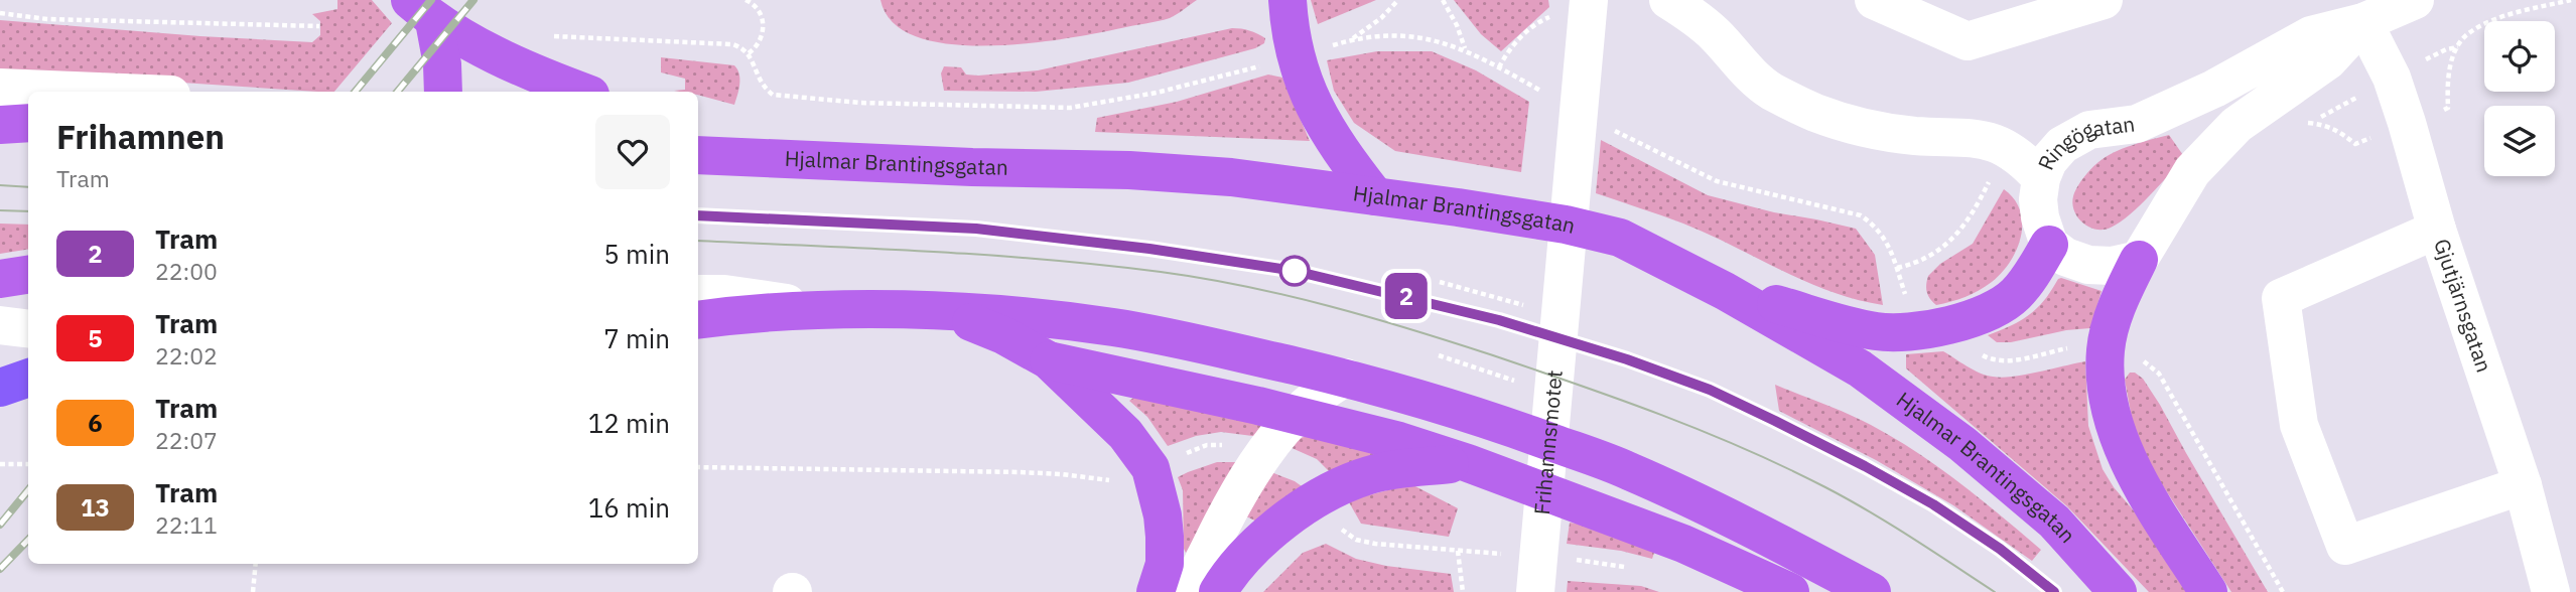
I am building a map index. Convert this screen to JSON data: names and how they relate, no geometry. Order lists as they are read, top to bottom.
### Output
{
  "streets": {
    "main road": ["Hjalmar Brantingsgatan"],
    "street": ["Ringögatan", "Gjutjärnsgatan", "Frihamnsmotet"]
  },
  "crossings": [
    ["Ringögatan", "Gjutjärnsgatan"]
  ],
  "lines": ["tram line 2"],
  "page": {
    "on_map": "2",
    "heading": ["Frihamnen", "Tram"],
    "list": [
      {
        "mark": "2",
        "name": "Tram",
        "note": "22:00",
        "value": "5 min"
      },
      {
        "mark": "5",
        "name": "Tram",
        "note": "22:02",
        "value": "7 min"
      },
      {
        "mark": "6",
        "name": "Tram",
        "note": "22:07",
        "value": "12 min"
      },
      {
        "mark": "13",
        "name": "Tram",
        "note": "22:11",
        "value": "16 min"
      }
    ]
  }
}
